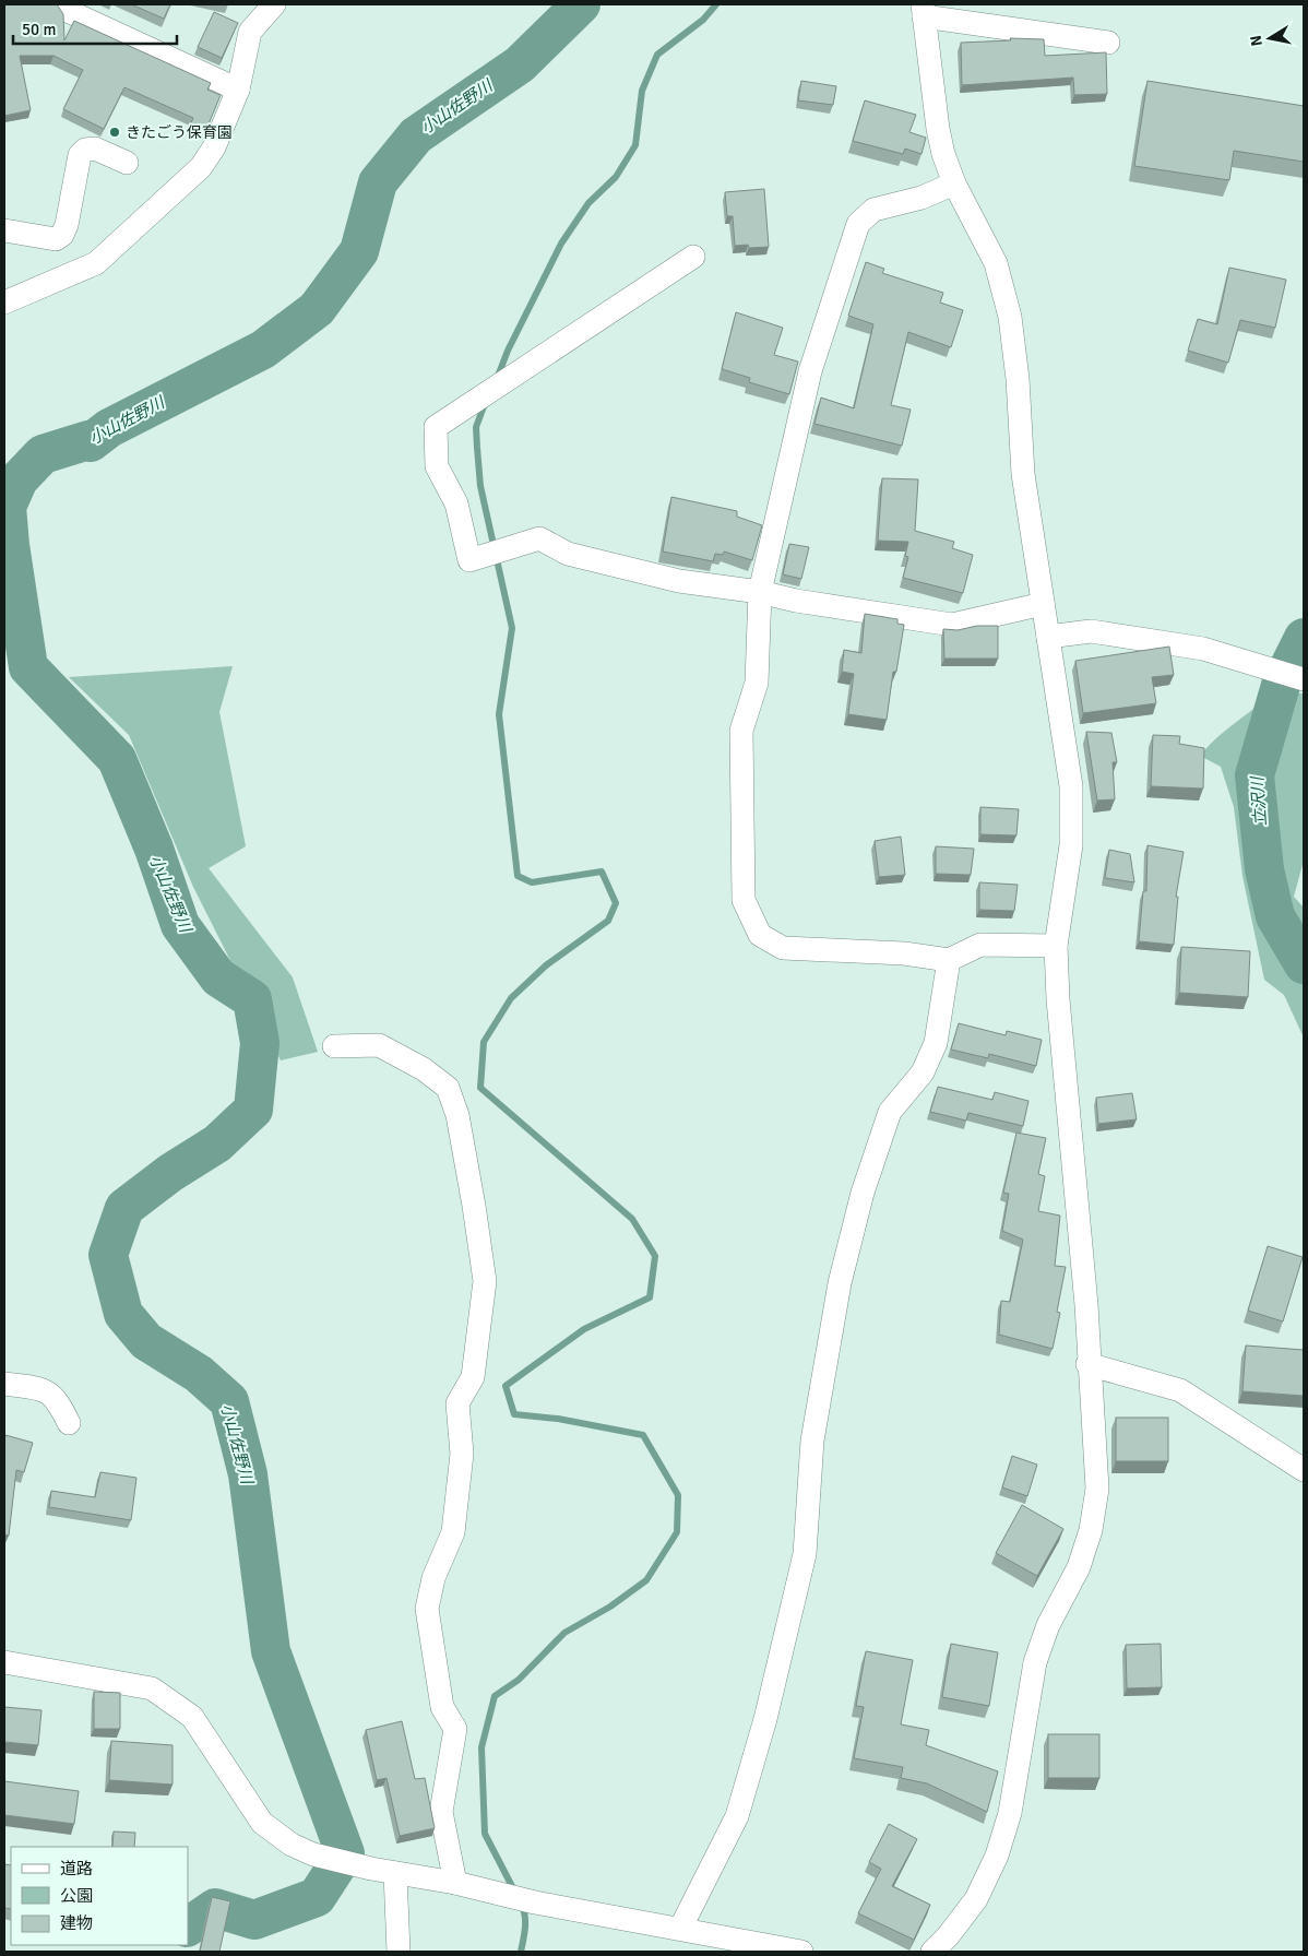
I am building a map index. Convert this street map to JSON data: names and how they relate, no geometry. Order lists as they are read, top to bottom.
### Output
{
  "water": ["小山佐野川", "立沢川"],
  "places": ["きたごう保育園"],
  "legend": ["道路", "公園", "建物"],
  "scale_bar": "50 m",
  "north": "left"
}
